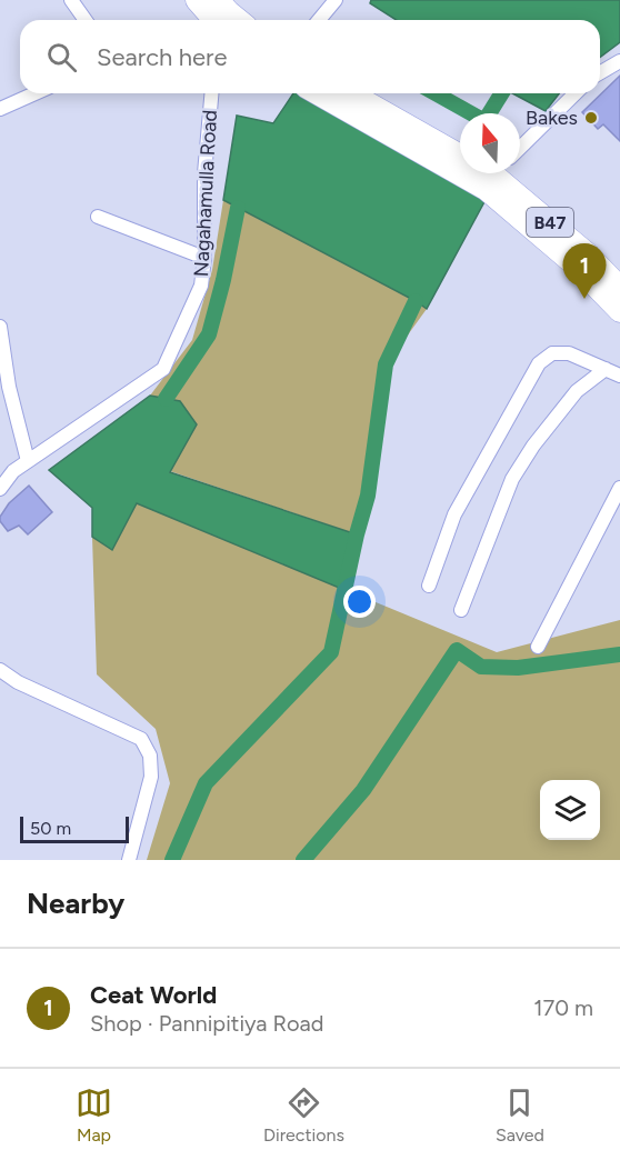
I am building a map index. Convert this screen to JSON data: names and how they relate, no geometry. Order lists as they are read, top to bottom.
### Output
{
  "streets": {
    "main road": ["B47"],
    "street": ["Nagahamulla Road"]
  },
  "places": ["Bakes"],
  "scale_bar": "50 m",
  "north": "top",
  "page": {
    "search": "Search here",
    "pins": "1",
    "scale": "50 m",
    "heading": "Nearby",
    "list": [
      {
        "mark": "1",
        "name": "Ceat World",
        "note": "Shop · Pannipitiya Road",
        "value": "170 m"
      }
    ],
    "nav": ["Map", "Directions", "Saved"]
  }
}
